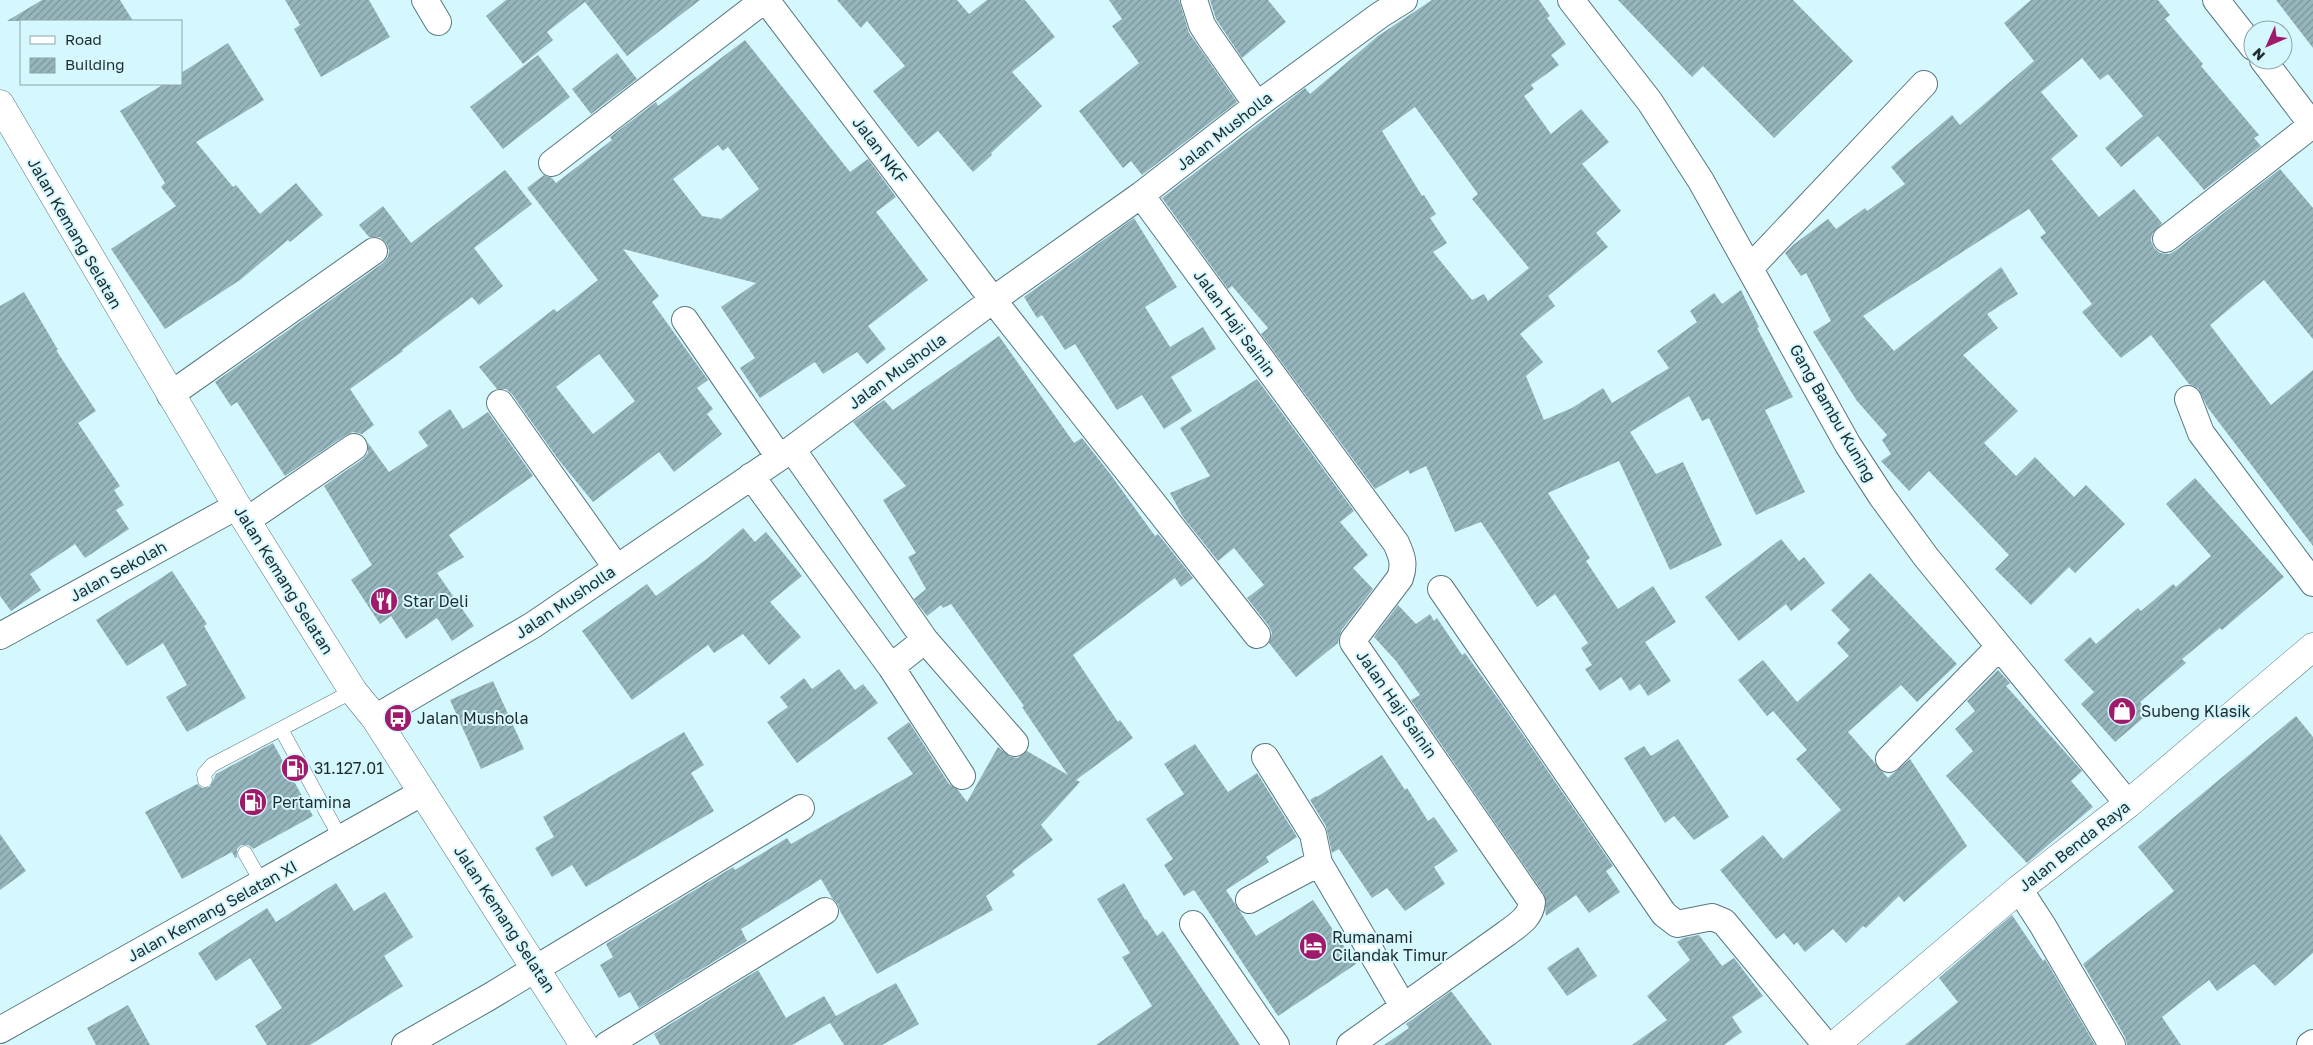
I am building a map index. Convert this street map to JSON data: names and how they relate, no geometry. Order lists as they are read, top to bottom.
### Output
{
  "streets": {
    "street": [
      "Jalan Musholla",
      "Jalan NKF",
      "Jalan Kemang Selatan",
      "Jalan Haji Sainin",
      "Gang Bambu Kuning",
      "Jalan Sekolah",
      "Jalan Benda Raya",
      "Jalan Kemang Selatan XI"
    ]
  },
  "crossings": [
    ["Jalan Musholla", "Jalan NKF"],
    ["Jalan Musholla", "Jalan Kemang Selatan"],
    ["Jalan Musholla", "Jalan Haji Sainin"],
    ["Jalan Kemang Selatan", "Jalan Sekolah"],
    ["Jalan Kemang Selatan", "Jalan Kemang Selatan XI"],
    ["Gang Bambu Kuning", "Jalan Benda Raya"]
  ],
  "places": {
    "restaurant": ["Star Deli"],
    "shop": ["Subeng Klasik"],
    "bus stop": ["Jalan Mushola"],
    "fuel station": ["31.127.01", "Pertamina"],
    "hotel": ["Rumanami Cilandak Timur"]
  },
  "legend": ["Road", "Building"],
  "north": "bottom left"
}
